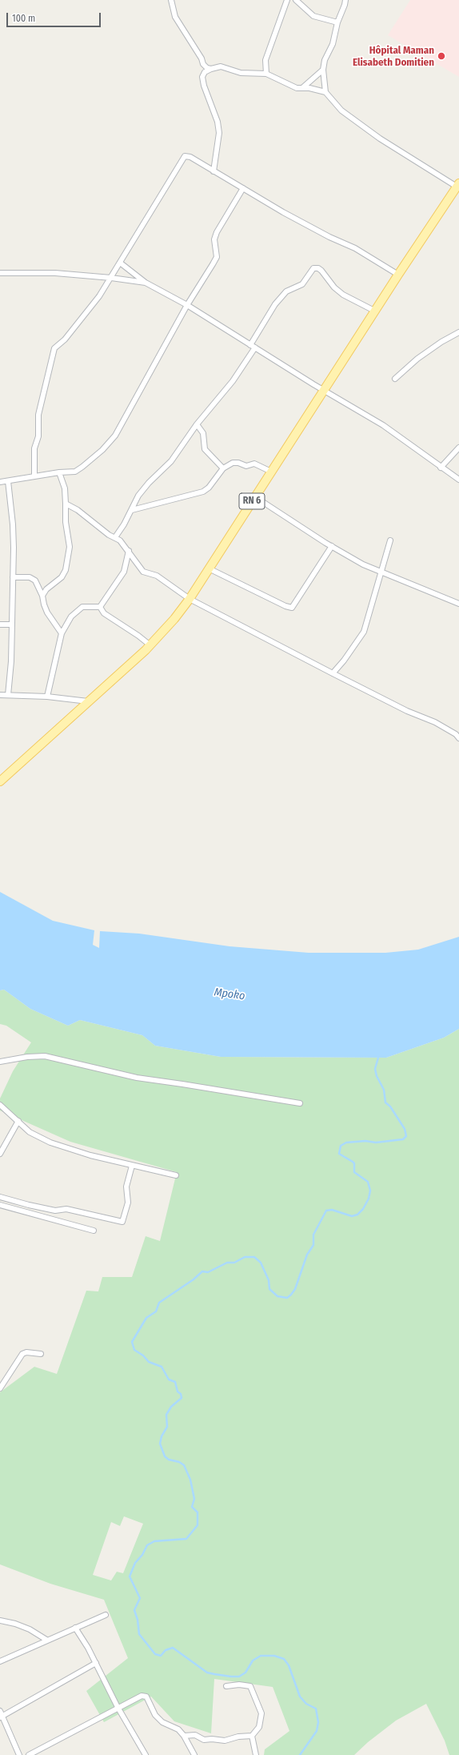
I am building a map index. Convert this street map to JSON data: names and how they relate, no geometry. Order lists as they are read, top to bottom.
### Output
{
  "streets": {
    "main road": ["RN 6"]
  },
  "water": ["Mpoko"],
  "places": ["Hôpital Maman Elisabeth Domitien"],
  "scale_bar": "100 m"
}
